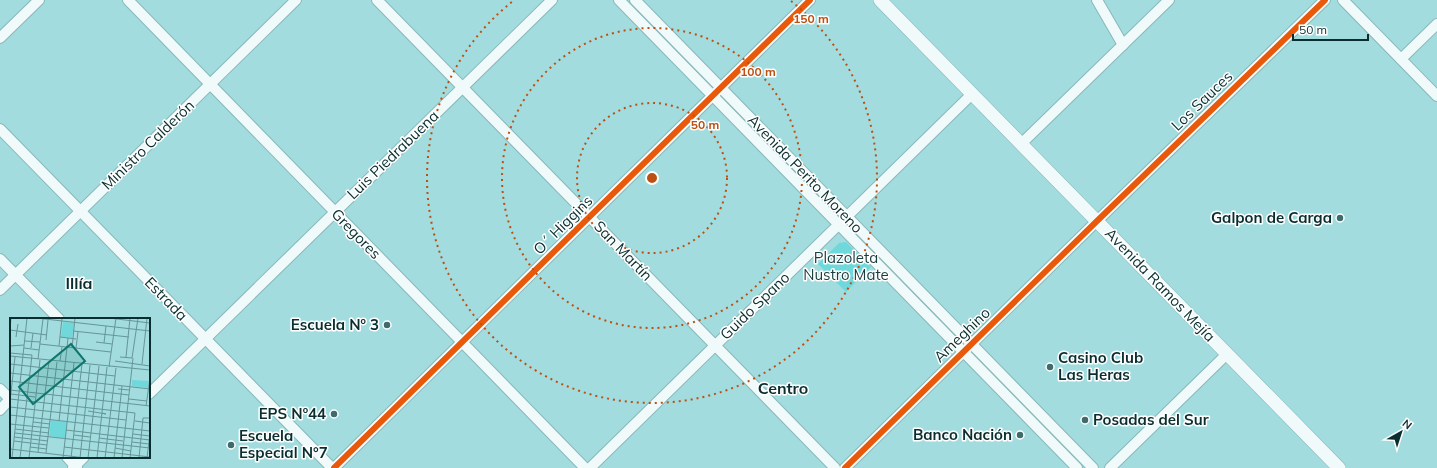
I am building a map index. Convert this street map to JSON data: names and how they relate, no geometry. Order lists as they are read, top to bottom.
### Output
{
  "streets": {
    "main road": ["Avenida Ramos Mejía"],
    "street": [
      "Los Sauces",
      "Ministro Calderón",
      "Luis Piedrabuena",
      "Avenida Perito Moreno",
      "O´ Higgins",
      "Gregores",
      "San Martín",
      "Estrada",
      "Guido Spano",
      "Ameghino"
    ]
  },
  "crossings": [
    ["Los Sauces", "Avenida Ramos Mejía"],
    ["Los Sauces", "Ameghino"],
    ["Ministro Calderón", "Gregores"],
    ["Ministro Calderón", "Estrada"],
    ["Luis Piedrabuena", "Gregores"],
    ["Luis Piedrabuena", "San Martín"],
    ["Luis Piedrabuena", "Estrada"],
    ["Avenida Perito Moreno", "O´ Higgins"],
    ["Avenida Perito Moreno", "Guido Spano"],
    ["Avenida Perito Moreno", "Ameghino"],
    ["O´ Higgins", "Gregores"],
    ["O´ Higgins", "San Martín"],
    ["O´ Higgins", "Estrada"],
    ["San Martín", "Guido Spano"],
    ["Avenida Ramos Mejía", "Guido Spano"],
    ["Avenida Ramos Mejía", "Ameghino"]
  ],
  "districts": ["Illía", "Centro"],
  "parks": ["Plazoleta Nustro Mate"],
  "places": [
    "Galpon de Carga",
    "Escuela Nº 3",
    "Casino Club Las Heras",
    "EPS Nº44",
    "Posadas del Sur",
    "Banco Nación",
    "Escuela Especial N°7"
  ],
  "scale_bar": "50 m",
  "north": "top right",
  "rings": ["150 m", "100 m", "50 m"]
}
